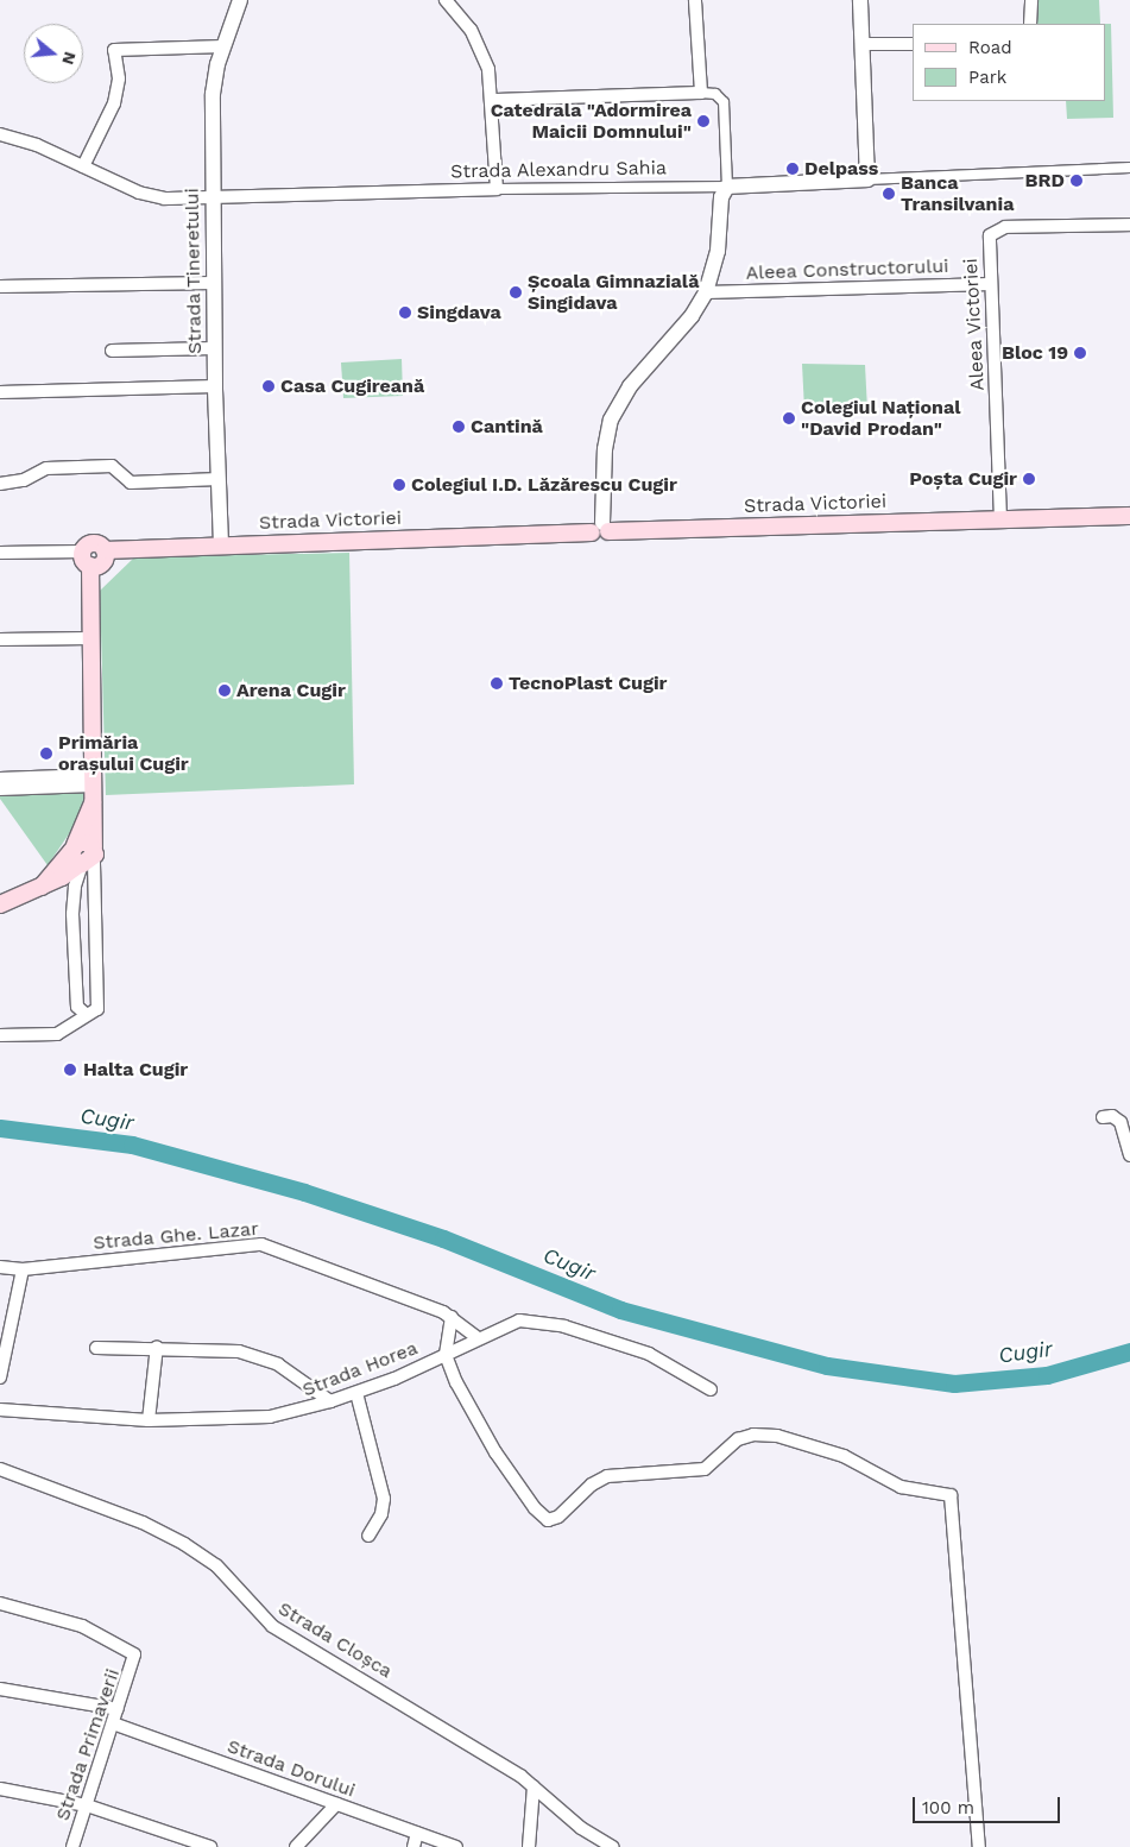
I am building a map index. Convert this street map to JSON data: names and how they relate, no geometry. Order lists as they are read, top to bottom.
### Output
{
  "streets": {
    "main road": ["Strada Victoriei"],
    "street": [
      "Strada Alexandru Sahia",
      "Aleea Constructorului",
      "Strada Tineretului",
      "Aleea Victoriei",
      "Strada Ghe. Lazar",
      "Strada Horea",
      "Strada Cloșca",
      "Strada Primaverii",
      "Strada Dorului"
    ]
  },
  "crossings": [
    ["Strada Alexandru Sahia", "Strada Tineretului"],
    ["Aleea Constructorului", "Aleea Victoriei"],
    ["Strada Tineretului", "Strada Victoriei"],
    ["Aleea Victoriei", "Strada Victoriei"],
    ["Strada Ghe. Lazar", "Strada Horea"],
    ["Strada Primaverii", "Strada Dorului"]
  ],
  "water": ["Cugir"],
  "places": [
    "Catedrala \"Adormirea Maicii Domnului\"",
    "Delpass",
    "BRD",
    "Banca Transilvania",
    "Școala Gimnazială Singidava",
    "Singdava",
    "Bloc 19",
    "Casa Cugireană",
    "Colegiul Național \"David Prodan\"",
    "Cantină",
    "Poșta Cugir",
    "Colegiul I.D. Lăzărescu Cugir",
    "TecnoPlast Cugir",
    "Arena Cugir",
    "Primăria orașului Cugir",
    "Halta Cugir"
  ],
  "legend": ["Road", "Park"],
  "scale_bar": "100 m",
  "north": "right"
}
